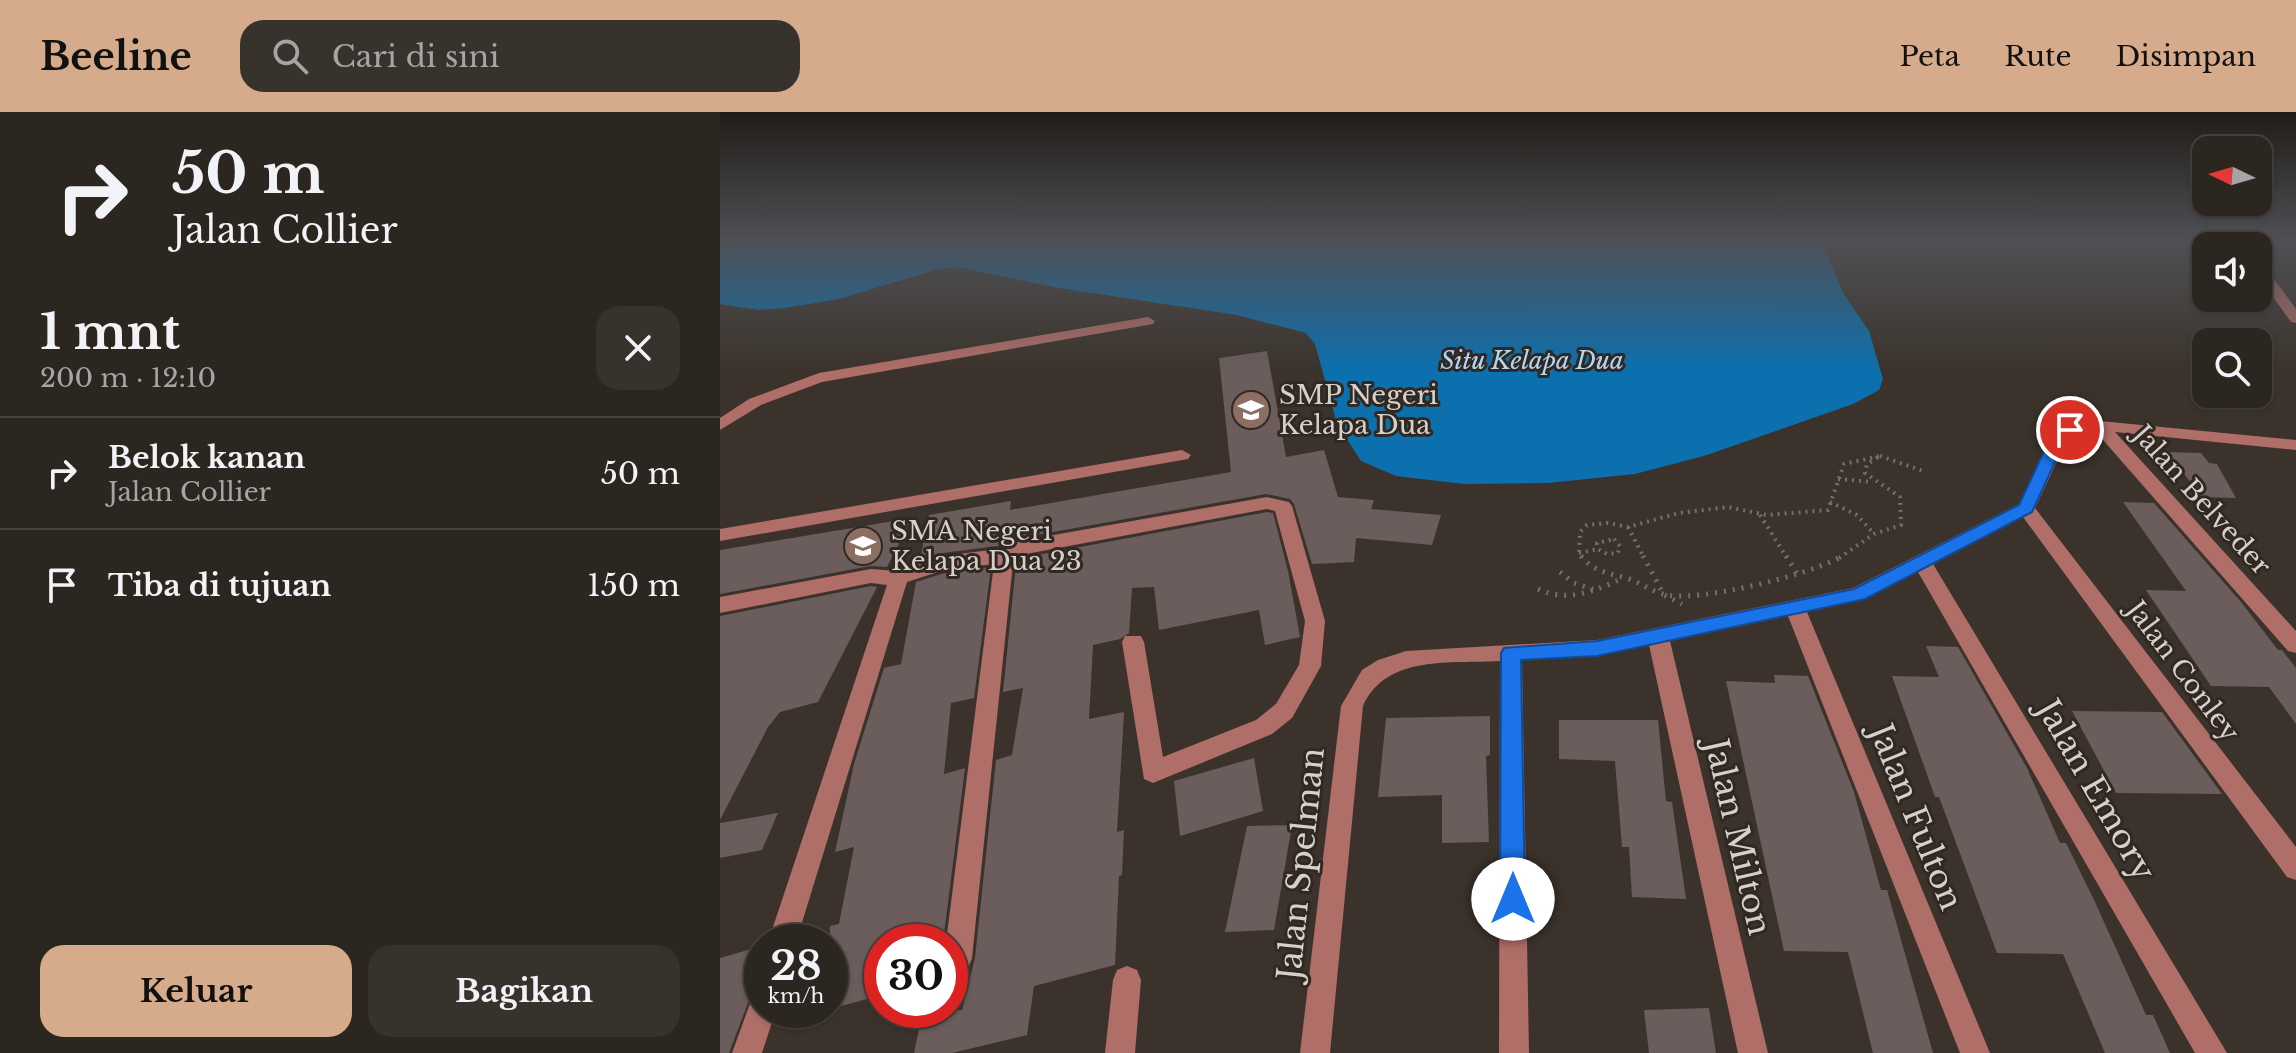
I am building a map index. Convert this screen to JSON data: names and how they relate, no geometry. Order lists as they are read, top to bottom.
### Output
{
  "streets": {
    "street": [
      "Jalan Belveder",
      "Jalan Conley",
      "Jalan Emory",
      "Jalan Fulton",
      "Jalan Milton",
      "Jalan Spelman"
    ]
  },
  "water": ["Situ Kelapa Dua"],
  "places": {
    "school or university": ["SMP Negeri Kelapa Dua", "SMA Negeri Kelapa Dua 23"]
  },
  "north": "left",
  "page": {
    "header": "Beeline",
    "search": "Cari di sini",
    "nav": ["Peta", "Rute", "Disimpan"],
    "turn": ["50 m", "Jalan Collier"],
    "heading": ["1 mnt", "200 m · 12:10"],
    "list": [
      {
        "name": "Belok kanan",
        "note": "Jalan Collier",
        "value": "50 m"
      },
      {
        "name": "Tiba di tujuan",
        "value": "150 m"
      }
    ],
    "speed": "28 km/h",
    "limit": "30",
    "buttons": ["Keluar", "Bagikan"]
  }
}
